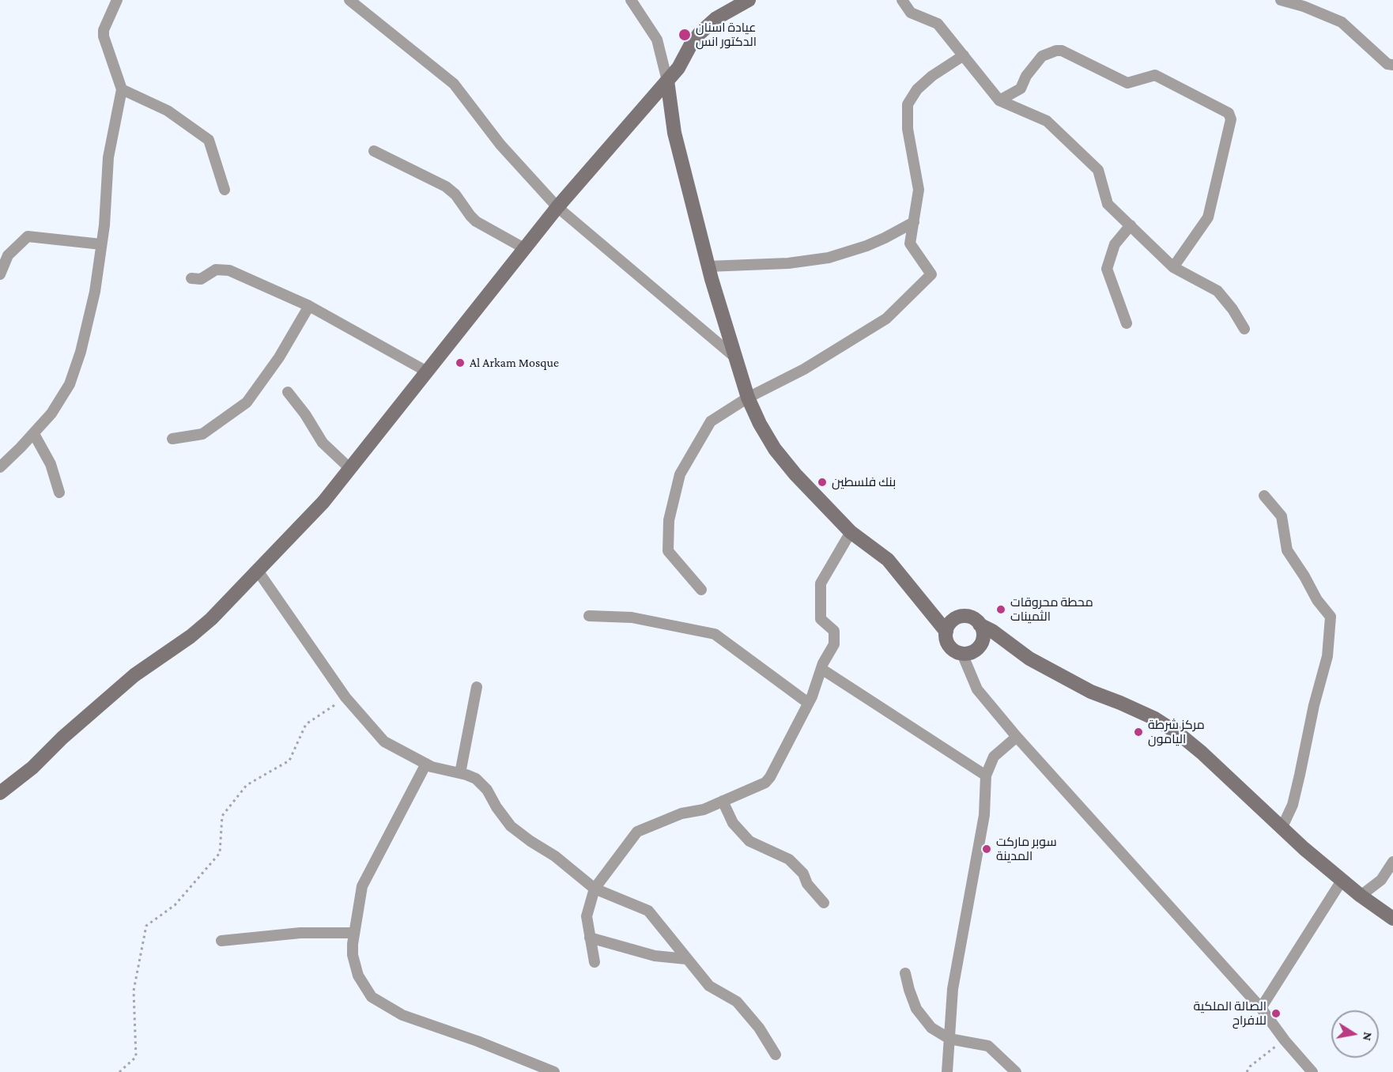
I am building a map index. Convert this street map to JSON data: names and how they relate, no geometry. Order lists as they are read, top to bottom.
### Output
{
  "places": [
    "عيادة اسنان الدكتور انس",
    "Al Arkam Mosque",
    "بنك فلسطين",
    "محطة محروقات الثمينات",
    "مركز شرطة اليامون",
    "سوبر ماركت المدينة",
    "الصالة الملكية للافراح"
  ],
  "north": "right"
}
